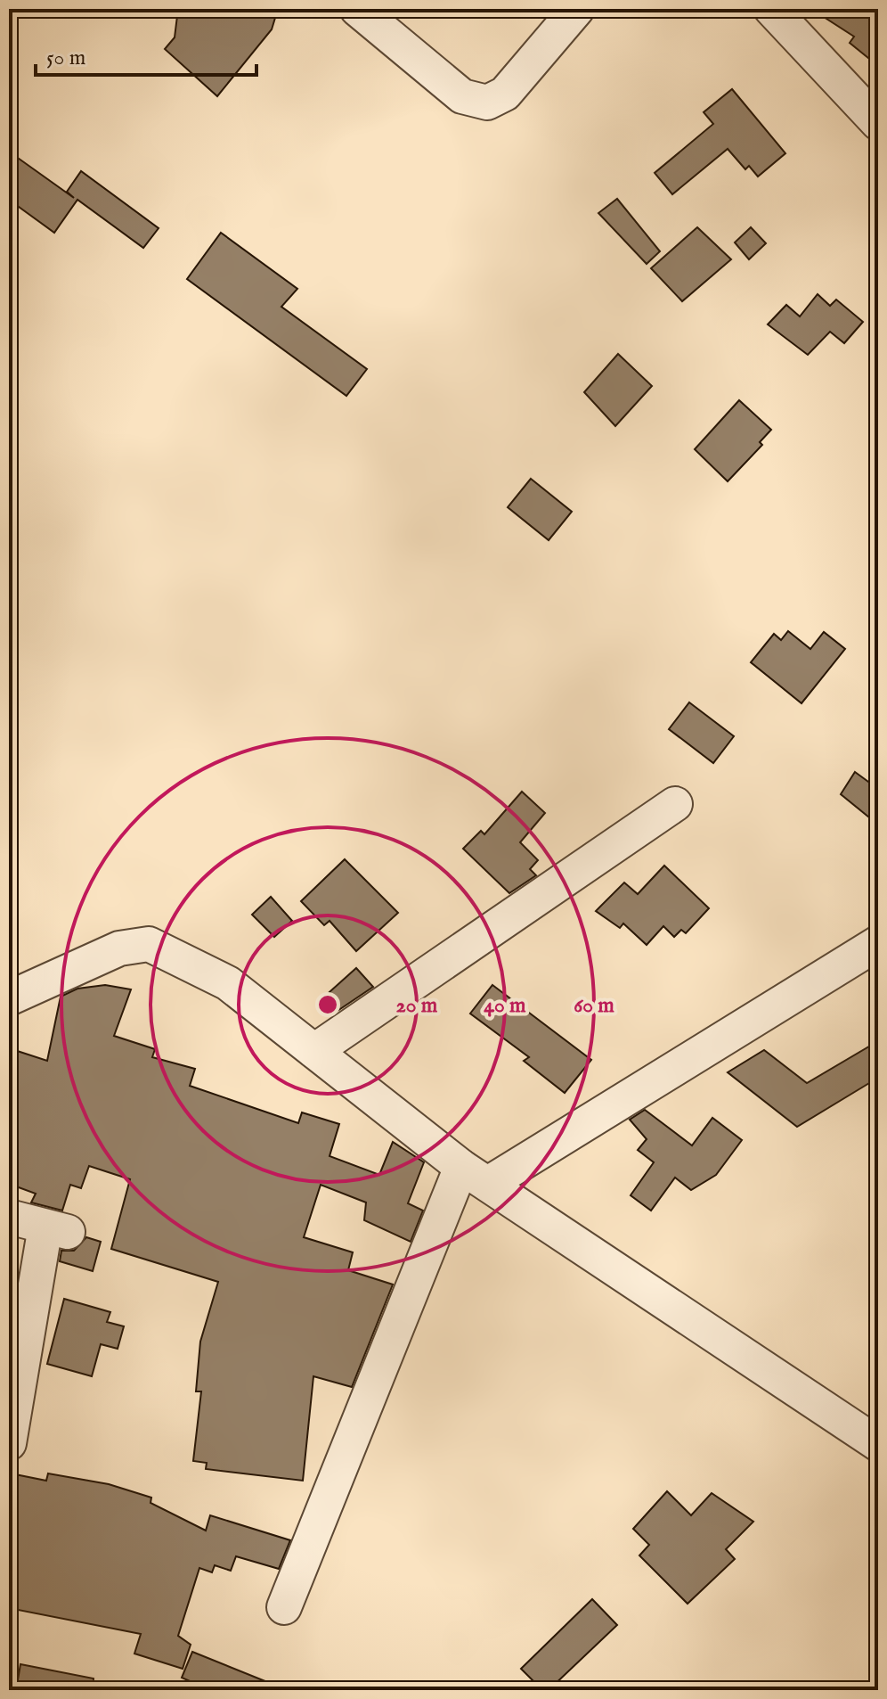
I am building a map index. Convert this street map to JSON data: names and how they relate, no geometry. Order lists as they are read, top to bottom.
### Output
{
  "scale_bar": "50 m",
  "rings": ["20 m", "40 m", "60 m"]
}
